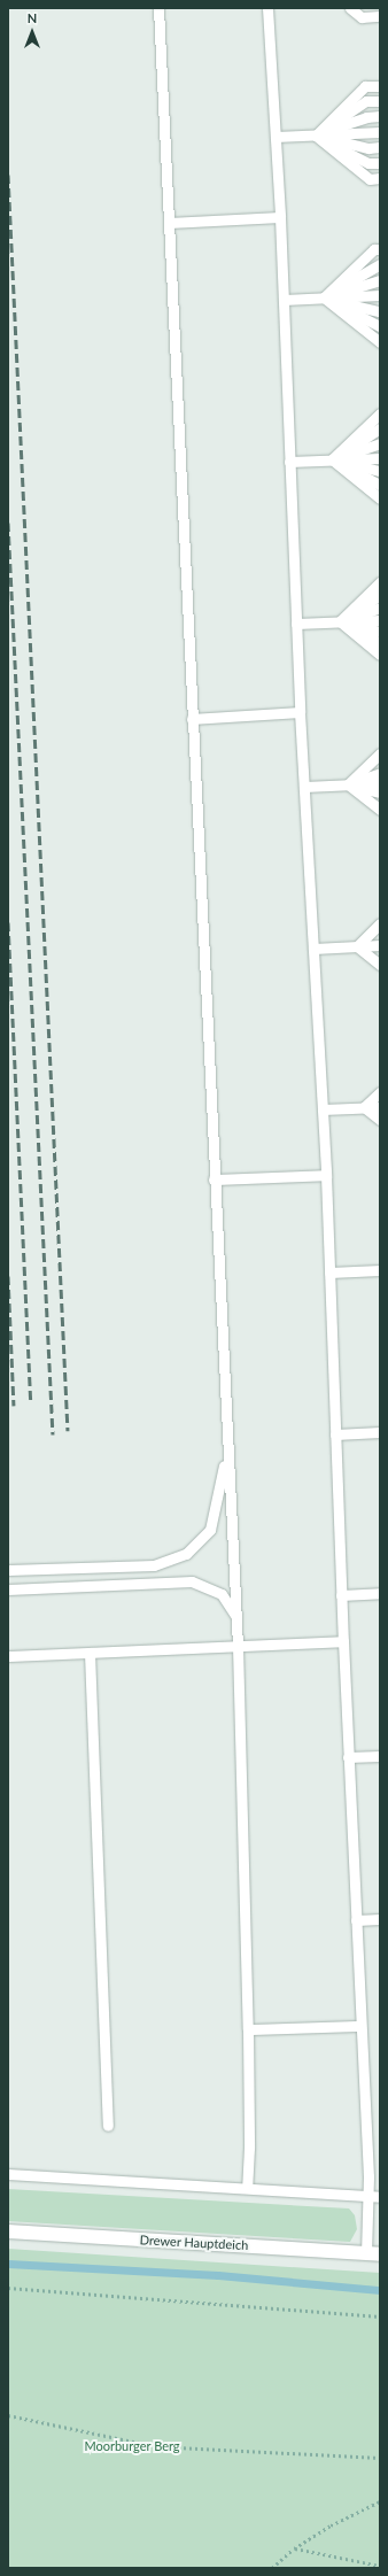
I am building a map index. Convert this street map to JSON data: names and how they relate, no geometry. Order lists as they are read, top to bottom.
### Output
{
  "streets": {
    "street": ["Drewer Hauptdeich"]
  },
  "parks": ["Moorburger Berg"],
  "north": "top"
}
